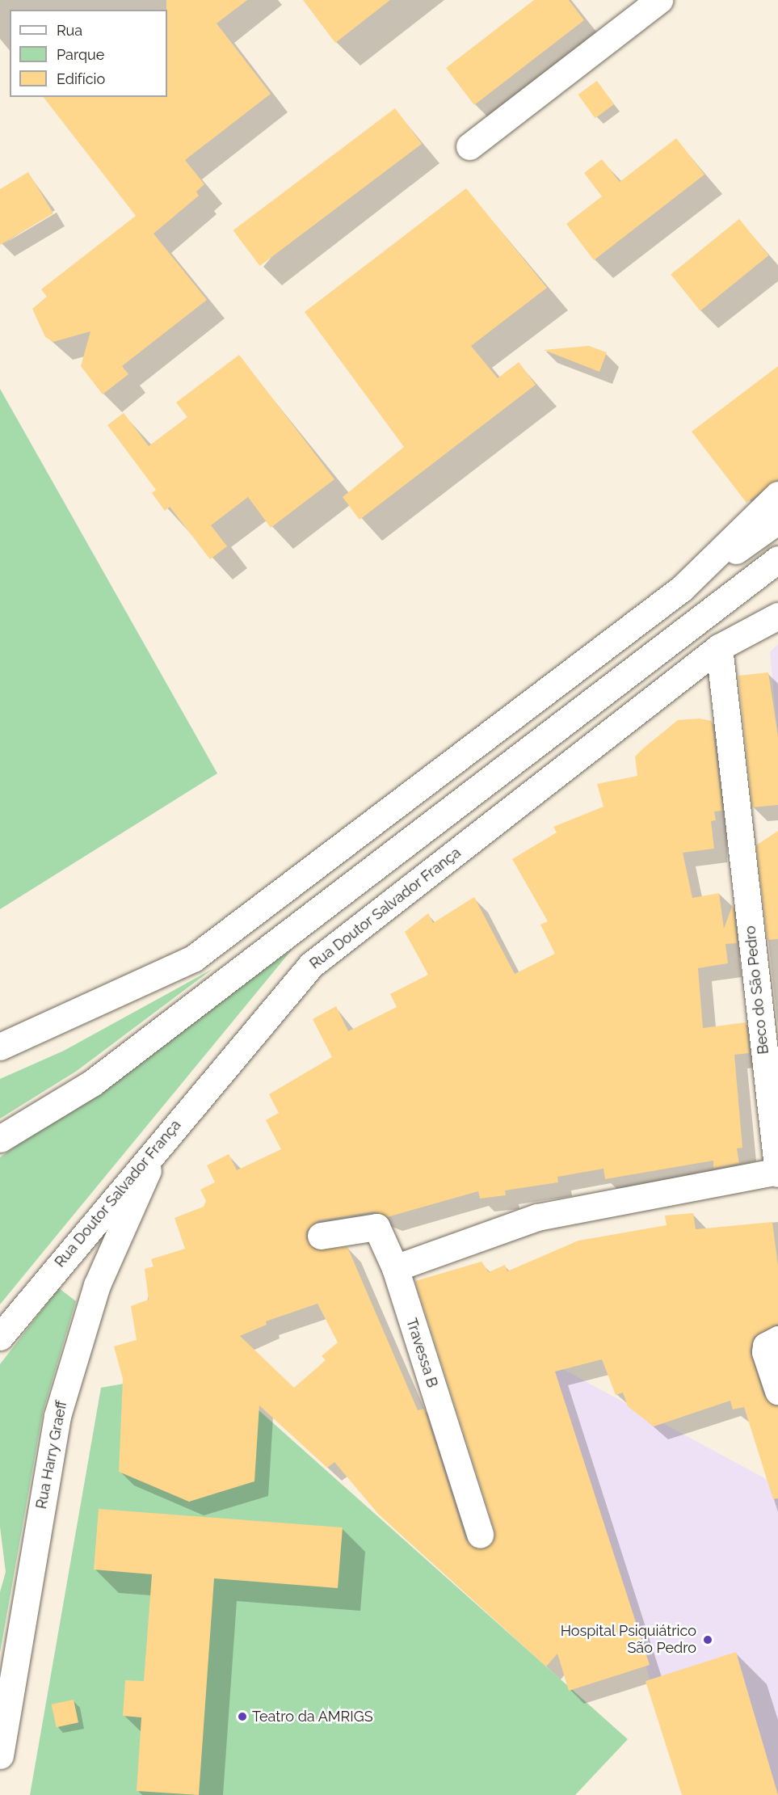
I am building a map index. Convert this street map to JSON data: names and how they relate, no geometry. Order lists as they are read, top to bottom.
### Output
{
  "streets": {
    "main road": [
      "Rua Doutor Salvador França",
      "Beco do São Pedro",
      "Travessa B",
      "Rua Harry Graeff"
    ]
  },
  "crossings": [
    ["Rua Doutor Salvador França", "Beco do São Pedro"],
    ["Rua Doutor Salvador França", "Rua Harry Graeff"],
    ["Beco do São Pedro", "Travessa B"]
  ],
  "places": ["Hospital Psiquiátrico São Pedro", "Teatro da AMRIGS"],
  "legend": ["Rua", "Parque", "Edifício"]
}
